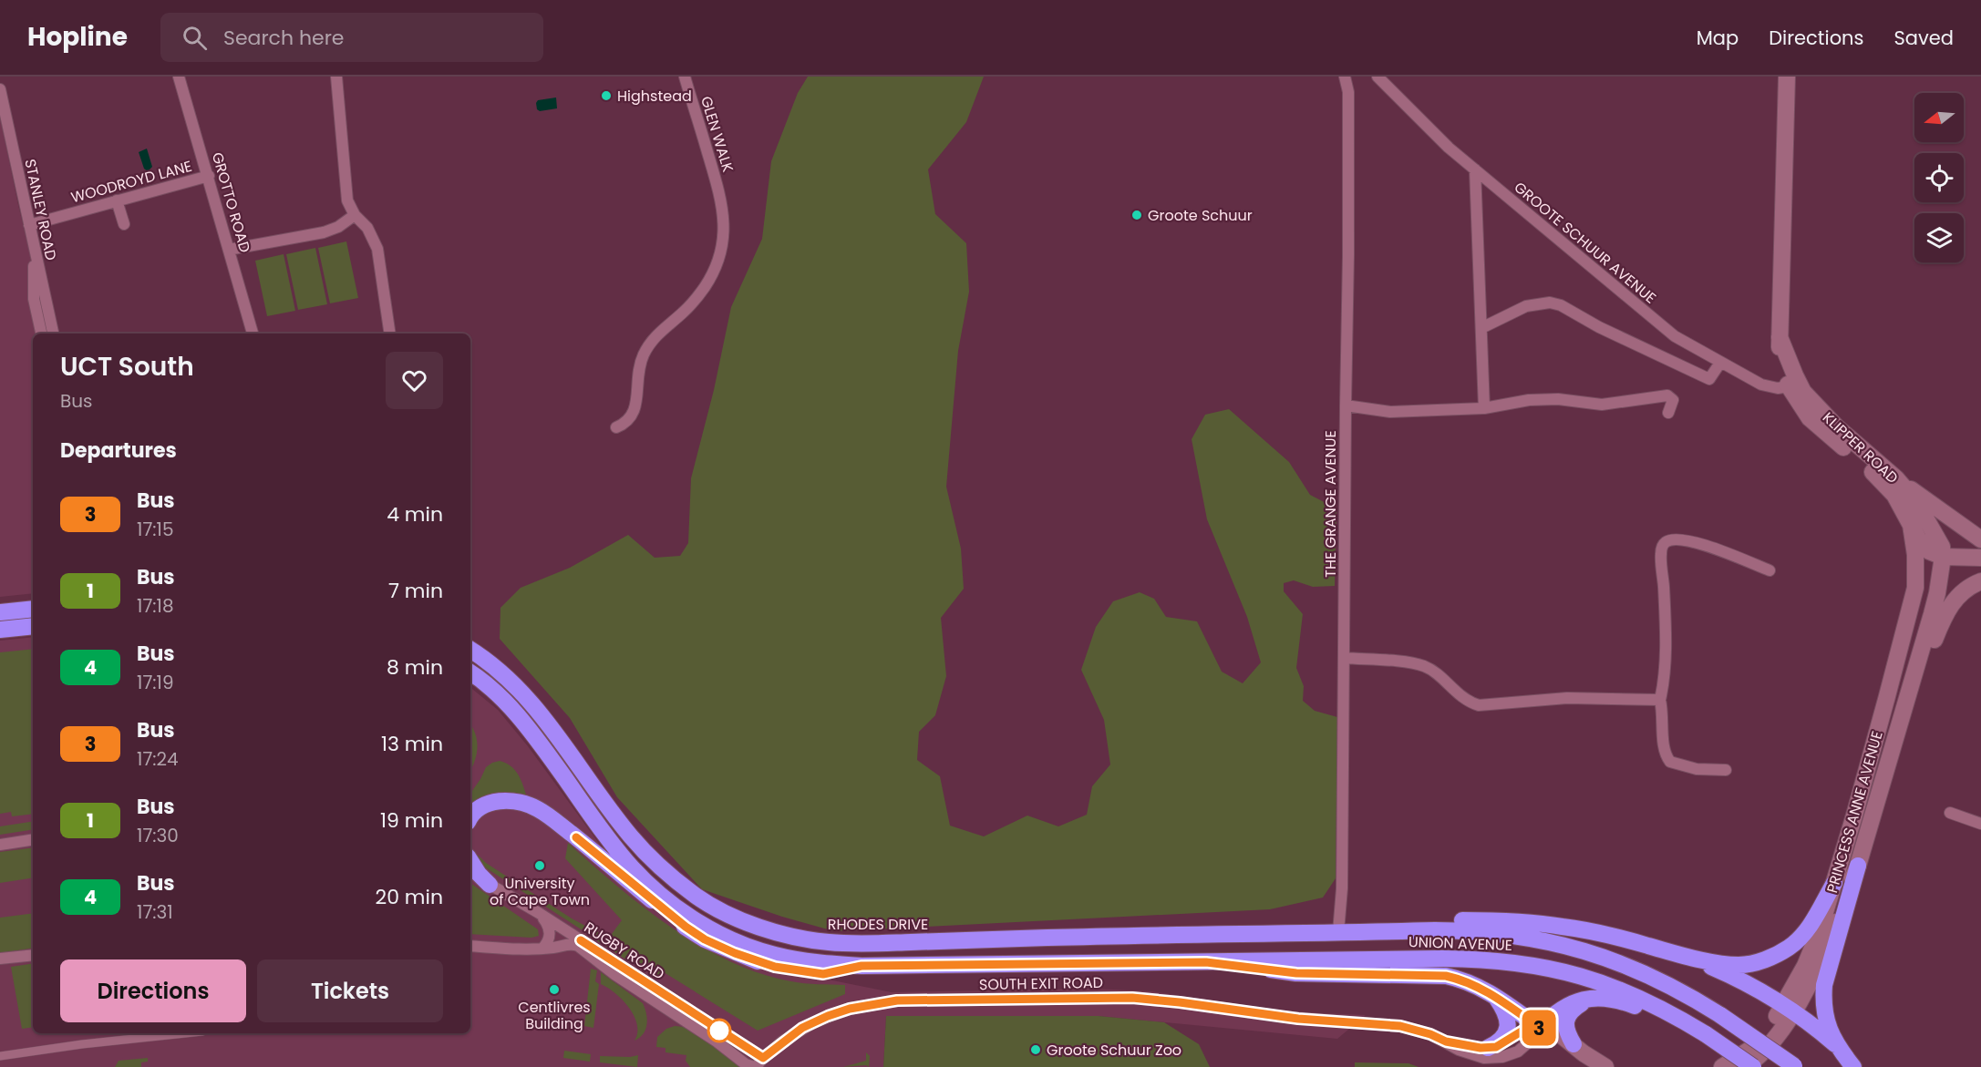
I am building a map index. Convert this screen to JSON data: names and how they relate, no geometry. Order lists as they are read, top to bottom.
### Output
{
  "streets": {
    "highway": ["RHODES DRIVE", "UNION AVENUE"],
    "main road": ["KLIPPER ROAD", "PRINCESS ANNE AVENUE"],
    "street": [
      "GLEN WALK",
      "WOODROYD LANE",
      "GROTTO ROAD",
      "STANLEY ROAD",
      "GROOTE SCHUUR AVENUE",
      "THE GRANGE AVENUE",
      "RUGBY ROAD",
      "SOUTH EXIT ROAD"
    ]
  },
  "crossings": [
    ["WOODROYD LANE", "GROTTO ROAD"],
    ["WOODROYD LANE", "STANLEY ROAD"],
    ["GROOTE SCHUUR AVENUE", "KLIPPER ROAD"],
    ["KLIPPER ROAD", "PRINCESS ANNE AVENUE"],
    ["THE GRANGE AVENUE", "RHODES DRIVE"],
    ["THE GRANGE AVENUE", "UNION AVENUE"],
    ["RHODES DRIVE", "UNION AVENUE"],
    ["RUGBY ROAD", "SOUTH EXIT ROAD"]
  ],
  "places": [
    "Highstead",
    "Groote Schuur",
    "University of Cape Town",
    "Centlivres Building",
    "Groote Schuur Zoo"
  ],
  "lines": ["bus line 3"],
  "north": "left",
  "page": {
    "header": "Hopline",
    "search": "Search here",
    "nav": ["Map", "Directions", "Saved"],
    "on_map": "3",
    "heading": [
      ["UCT South", "Bus"],
      "Departures"
    ],
    "list": [
      {
        "mark": "3",
        "name": "Bus",
        "note": "17:15",
        "value": "4 min"
      },
      {
        "mark": "1",
        "name": "Bus",
        "note": "17:18",
        "value": "7 min"
      },
      {
        "mark": "4",
        "name": "Bus",
        "note": "17:19",
        "value": "8 min"
      },
      {
        "mark": "3",
        "name": "Bus",
        "note": "17:24",
        "value": "13 min"
      },
      {
        "mark": "1",
        "name": "Bus",
        "note": "17:30",
        "value": "19 min"
      },
      {
        "mark": "4",
        "name": "Bus",
        "note": "17:31",
        "value": "20 min"
      }
    ],
    "buttons": ["Directions", "Tickets"]
  }
}
